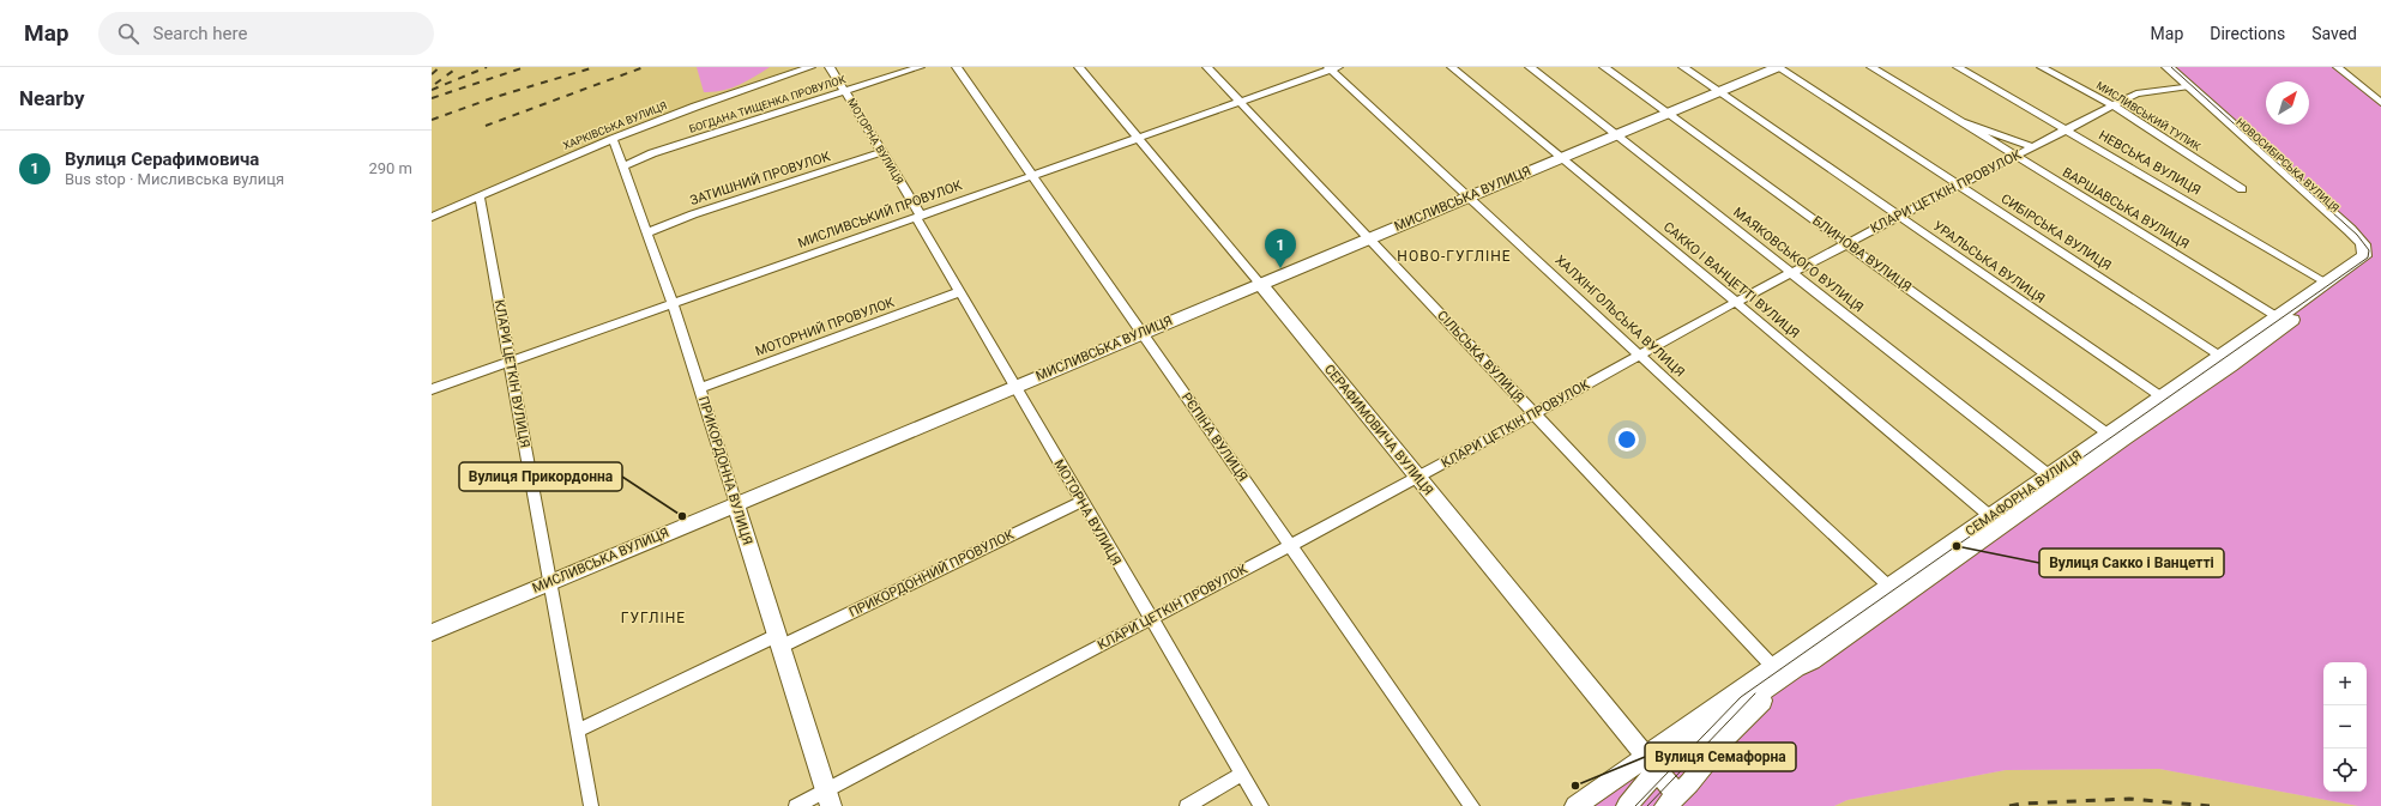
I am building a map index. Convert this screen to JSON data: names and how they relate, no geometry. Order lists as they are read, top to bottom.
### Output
{
  "streets": {
    "main road": [
      "НОВОСИБІРСЬКА ВУЛИЦЯ",
      "МИСЛИВСЬКА ВУЛИЦЯ",
      "СЕРАФИМОВИЧА ВУЛИЦЯ",
      "ПРИКОРДОННА ВУЛИЦЯ",
      "СЕМАФОРНА ВУЛИЦЯ"
    ],
    "street": [
      "БОГДАНА ТИЩЕНКА ПРОВУЛОК",
      "МИСЛИВСЬКИЙ ТУПИК",
      "ХАРКІВСЬКА ВУЛИЦЯ",
      "МОТОРНА ВУЛИЦЯ",
      "НЕВСЬКА ВУЛИЦЯ",
      "ЗАТИШНИЙ ПРОВУЛОК",
      "КЛАРИ ЦЕТКІН ПРОВУЛОК",
      "ВАРШАВСЬКА ВУЛИЦЯ",
      "МИСЛИВСЬКИЙ ПРОВУЛОК",
      "СИБІРСЬКА ВУЛИЦЯ",
      "БЛИНОВА ВУЛИЦЯ",
      "МАЯКОВСЬКОГО ВУЛИЦЯ",
      "УРАЛЬСЬКА ВУЛИЦЯ",
      "САККО І ВАНЦЕТТІ ВУЛИЦЯ",
      "ХАЛХІНГОЛЬСЬКА ВУЛИЦЯ",
      "МОТОРНИЙ ПРОВУЛОК",
      "СІЛЬСЬКА ВУЛИЦЯ",
      "КЛАРИ ЦЕТКІН ВУЛИЦЯ",
      "РЄПІНА ВУЛИЦЯ",
      "ПРИКОРДОННИЙ ПРОВУЛОК"
    ]
  },
  "crossings": [
    ["БОГДАНА ТИЩЕНКА ПРОВУЛОК", "МОТОРНА ВУЛИЦЯ"],
    ["БОГДАНА ТИЩЕНКА ПРОВУЛОК", "ПРИКОРДОННА ВУЛИЦЯ"],
    ["МИСЛИВСЬКИЙ ТУПИК", "КЛАРИ ЦЕТКІН ПРОВУЛОК"],
    ["ХАРКІВСЬКА ВУЛИЦЯ", "КЛАРИ ЦЕТКІН ВУЛИЦЯ"],
    ["ХАРКІВСЬКА ВУЛИЦЯ", "ПРИКОРДОННА ВУЛИЦЯ"],
    ["МОТОРНА ВУЛИЦЯ", "ЗАТИШНИЙ ПРОВУЛОК"],
    ["МОТОРНА ВУЛИЦЯ", "КЛАРИ ЦЕТКІН ПРОВУЛОК"],
    ["МОТОРНА ВУЛИЦЯ", "МИСЛИВСЬКА ВУЛИЦЯ"],
    ["МОТОРНА ВУЛИЦЯ", "МИСЛИВСЬКИЙ ПРОВУЛОК"],
    ["МОТОРНА ВУЛИЦЯ", "МОТОРНИЙ ПРОВУЛОК"],
    ["МОТОРНА ВУЛИЦЯ", "ПРИКОРДОННИЙ ПРОВУЛОК"],
    ["НЕВСЬКА ВУЛИЦЯ", "КЛАРИ ЦЕТКІН ПРОВУЛОК"],
    ["НЕВСЬКА ВУЛИЦЯ", "СЕМАФОРНА ВУЛИЦЯ"],
    ["НОВОСИБІРСЬКА ВУЛИЦЯ", "КЛАРИ ЦЕТКІН ПРОВУЛОК"],
    ["НОВОСИБІРСЬКА ВУЛИЦЯ", "СЕМАФОРНА ВУЛИЦЯ"],
    ["ЗАТИШНИЙ ПРОВУЛОК", "ПРИКОРДОННА ВУЛИЦЯ"],
    ["КЛАРИ ЦЕТКІН ПРОВУЛОК", "ВАРШАВСЬКА ВУЛИЦЯ"],
    ["КЛАРИ ЦЕТКІН ПРОВУЛОК", "СИБІРСЬКА ВУЛИЦЯ"],
    ["КЛАРИ ЦЕТКІН ПРОВУЛОК", "БЛИНОВА ВУЛИЦЯ"],
    ["КЛАРИ ЦЕТКІН ПРОВУЛОК", "МАЯКОВСЬКОГО ВУЛИЦЯ"],
    ["КЛАРИ ЦЕТКІН ПРОВУЛОК", "УРАЛЬСЬКА ВУЛИЦЯ"],
    ["КЛАРИ ЦЕТКІН ПРОВУЛОК", "САККО І ВАНЦЕТТІ ВУЛИЦЯ"],
    ["КЛАРИ ЦЕТКІН ПРОВУЛОК", "ХАЛХІНГОЛЬСЬКА ВУЛИЦЯ"],
    ["КЛАРИ ЦЕТКІН ПРОВУЛОК", "СІЛЬСЬКА ВУЛИЦЯ"],
    ["КЛАРИ ЦЕТКІН ПРОВУЛОК", "СЕРАФИМОВИЧА ВУЛИЦЯ"],
    ["КЛАРИ ЦЕТКІН ПРОВУЛОК", "РЄПІНА ВУЛИЦЯ"],
    ["КЛАРИ ЦЕТКІН ПРОВУЛОК", "ПРИКОРДОННА ВУЛИЦЯ"],
    ["МИСЛИВСЬКА ВУЛИЦЯ", "СИБІРСЬКА ВУЛИЦЯ"],
    ["МИСЛИВСЬКА ВУЛИЦЯ", "БЛИНОВА ВУЛИЦЯ"],
    ["МИСЛИВСЬКА ВУЛИЦЯ", "МАЯКОВСЬКОГО ВУЛИЦЯ"],
    ["МИСЛИВСЬКА ВУЛИЦЯ", "УРАЛЬСЬКА ВУЛИЦЯ"],
    ["МИСЛИВСЬКА ВУЛИЦЯ", "САККО І ВАНЦЕТТІ ВУЛИЦЯ"],
    ["МИСЛИВСЬКА ВУЛИЦЯ", "ХАЛХІНГОЛЬСЬКА ВУЛИЦЯ"],
    ["МИСЛИВСЬКА ВУЛИЦЯ", "СІЛЬСЬКА ВУЛИЦЯ"],
    ["МИСЛИВСЬКА ВУЛИЦЯ", "КЛАРИ ЦЕТКІН ВУЛИЦЯ"],
    ["МИСЛИВСЬКА ВУЛИЦЯ", "СЕРАФИМОВИЧА ВУЛИЦЯ"],
    ["МИСЛИВСЬКА ВУЛИЦЯ", "РЄПІНА ВУЛИЦЯ"],
    ["МИСЛИВСЬКА ВУЛИЦЯ", "ПРИКОРДОННА ВУЛИЦЯ"],
    ["ВАРШАВСЬКА ВУЛИЦЯ", "СЕМАФОРНА ВУЛИЦЯ"],
    ["МИСЛИВСЬКИЙ ПРОВУЛОК", "ХАЛХІНГОЛЬСЬКА ВУЛИЦЯ"],
    ["МИСЛИВСЬКИЙ ПРОВУЛОК", "СІЛЬСЬКА ВУЛИЦЯ"],
    ["МИСЛИВСЬКИЙ ПРОВУЛОК", "КЛАРИ ЦЕТКІН ВУЛИЦЯ"],
    ["МИСЛИВСЬКИЙ ПРОВУЛОК", "СЕРАФИМОВИЧА ВУЛИЦЯ"],
    ["МИСЛИВСЬКИЙ ПРОВУЛОК", "РЄПІНА ВУЛИЦЯ"],
    ["МИСЛИВСЬКИЙ ПРОВУЛОК", "ПРИКОРДОННА ВУЛИЦЯ"],
    ["СИБІРСЬКА ВУЛИЦЯ", "СЕМАФОРНА ВУЛИЦЯ"],
    ["БЛИНОВА ВУЛИЦЯ", "СЕМАФОРНА ВУЛИЦЯ"],
    ["МАЯКОВСЬКОГО ВУЛИЦЯ", "СЕМАФОРНА ВУЛИЦЯ"],
    ["УРАЛЬСЬКА ВУЛИЦЯ", "СЕМАФОРНА ВУЛИЦЯ"],
    ["САККО І ВАНЦЕТТІ ВУЛИЦЯ", "СЕМАФОРНА ВУЛИЦЯ"],
    ["ХАЛХІНГОЛЬСЬКА ВУЛИЦЯ", "СЕМАФОРНА ВУЛИЦЯ"],
    ["МОТОРНИЙ ПРОВУЛОК", "ПРИКОРДОННА ВУЛИЦЯ"],
    ["СІЛЬСЬКА ВУЛИЦЯ", "СЕМАФОРНА ВУЛИЦЯ"],
    ["КЛАРИ ЦЕТКІН ВУЛИЦЯ", "ПРИКОРДОННИЙ ПРОВУЛОК"],
    ["СЕРАФИМОВИЧА ВУЛИЦЯ", "СЕМАФОРНА ВУЛИЦЯ"],
    ["ПРИКОРДОННА ВУЛИЦЯ", "ПРИКОРДОННИЙ ПРОВУЛОК"]
  ],
  "districts": ["НОВО-ГУГЛІНЕ", "ГУГЛІНЕ"],
  "places": ["Вулиця Прикордонна", "Вулиця Сакко і Ванцетті", "Вулиця Семафорна"],
  "north": "top right",
  "page": {
    "header": "Map",
    "search": "Search here",
    "nav": ["Map", "Directions", "Saved"],
    "heading": "Nearby",
    "list": [
      {
        "mark": "1",
        "name": "Вулиця Серафимовича",
        "note": "Bus stop · Мисливська вулиця",
        "value": "290 m"
      }
    ],
    "pins": "1",
    "map_buttons": ["+", "−"]
  }
}
